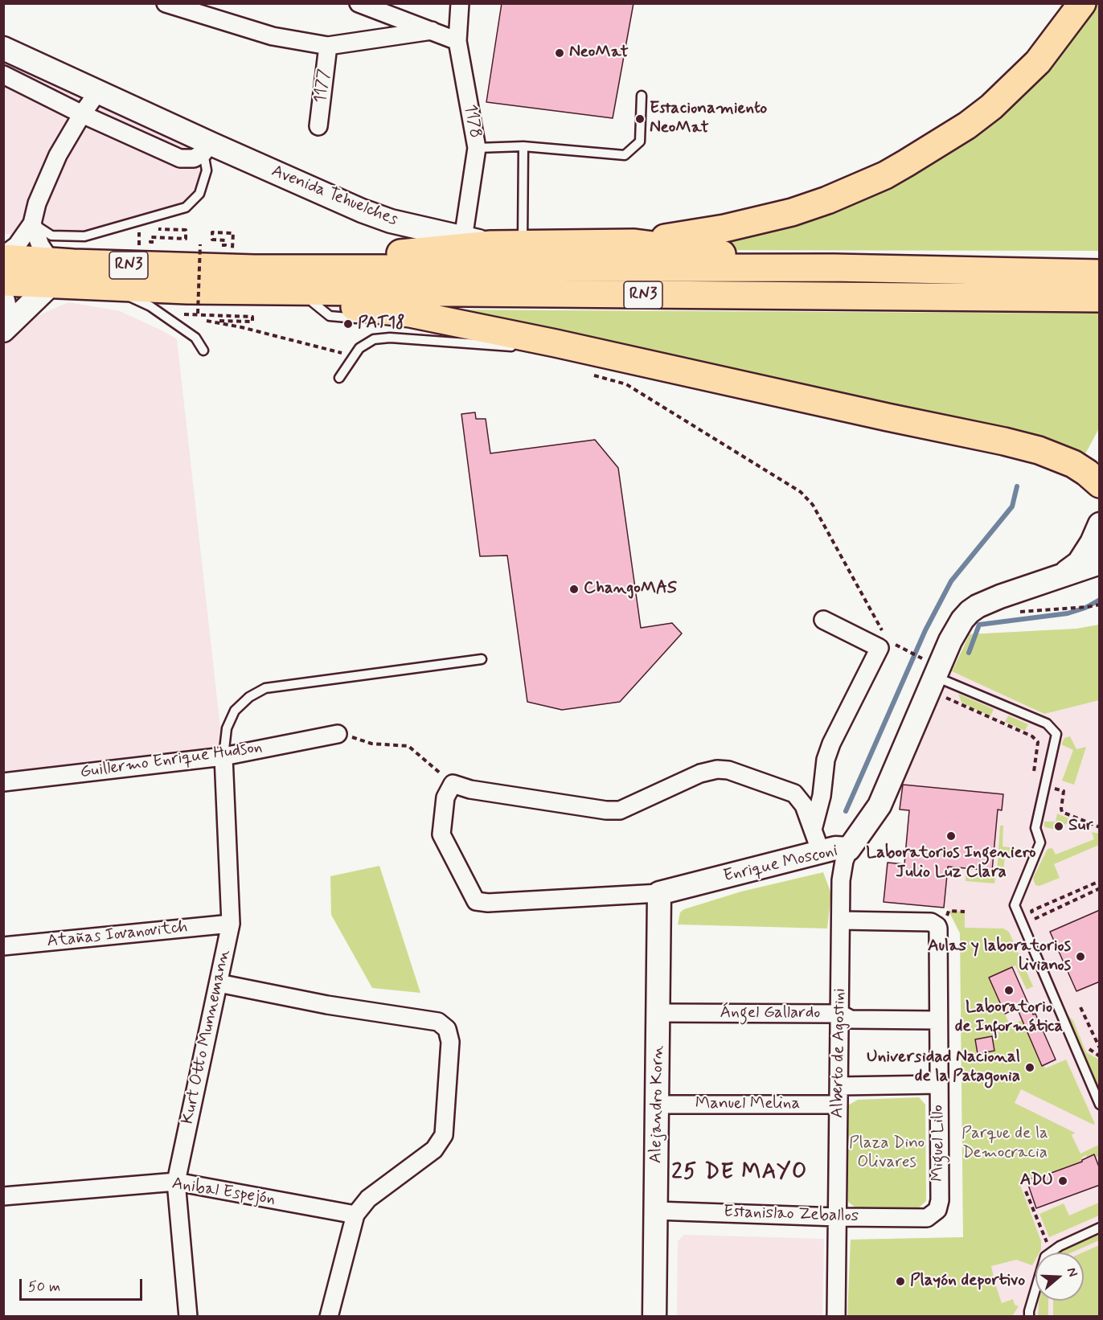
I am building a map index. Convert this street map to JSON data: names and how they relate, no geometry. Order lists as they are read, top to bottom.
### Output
{
  "streets": {
    "highway": ["RN3"],
    "street": [
      "1177",
      "1178",
      "Avenida Tehuelches",
      "Guillermo Enrique Hudson",
      "Enrique Mosconi",
      "Atañas Iovanovitch",
      "Ángel Gallardo",
      "Kurt Otto Munnemann",
      "Alberto de Agostini",
      "Alejandro Korn",
      "Manuel Melina",
      "Miguel Lillo",
      "Anibal Espejón",
      "Estanislao Zeballos"
    ]
  },
  "crossings": [
    ["1178", "Avenida Tehuelches"],
    ["Guillermo Enrique Hudson", "Kurt Otto Munnemann"],
    ["Enrique Mosconi", "Alberto de Agostini"],
    ["Enrique Mosconi", "Alejandro Korn"],
    ["Atañas Iovanovitch", "Kurt Otto Munnemann"],
    ["Ángel Gallardo", "Alberto de Agostini"],
    ["Ángel Gallardo", "Alejandro Korn"],
    ["Ángel Gallardo", "Miguel Lillo"],
    ["Kurt Otto Munnemann", "Anibal Espejón"],
    ["Alberto de Agostini", "Manuel Melina"],
    ["Alberto de Agostini", "Miguel Lillo"],
    ["Alberto de Agostini", "Estanislao Zeballos"],
    ["Alejandro Korn", "Manuel Melina"],
    ["Alejandro Korn", "Estanislao Zeballos"],
    ["Miguel Lillo", "Estanislao Zeballos"]
  ],
  "districts": ["25 DE MAYO"],
  "parks": ["Parque de la Democracia", "Plaza Dino Olivares"],
  "places": [
    "NeoMat",
    "Estacionamiento NeoMat",
    "PAT18",
    "ChangoMAS",
    "Sur",
    "Laboratorios Ingeniero Julio Luz Clara",
    "Aulas y laboratorios livianos",
    "Laboratorio de Informática",
    "Universidad Nacional de la Patagonia",
    "ADU",
    "Playón deportivo"
  ],
  "scale_bar": "50 m",
  "north": "right"
}
